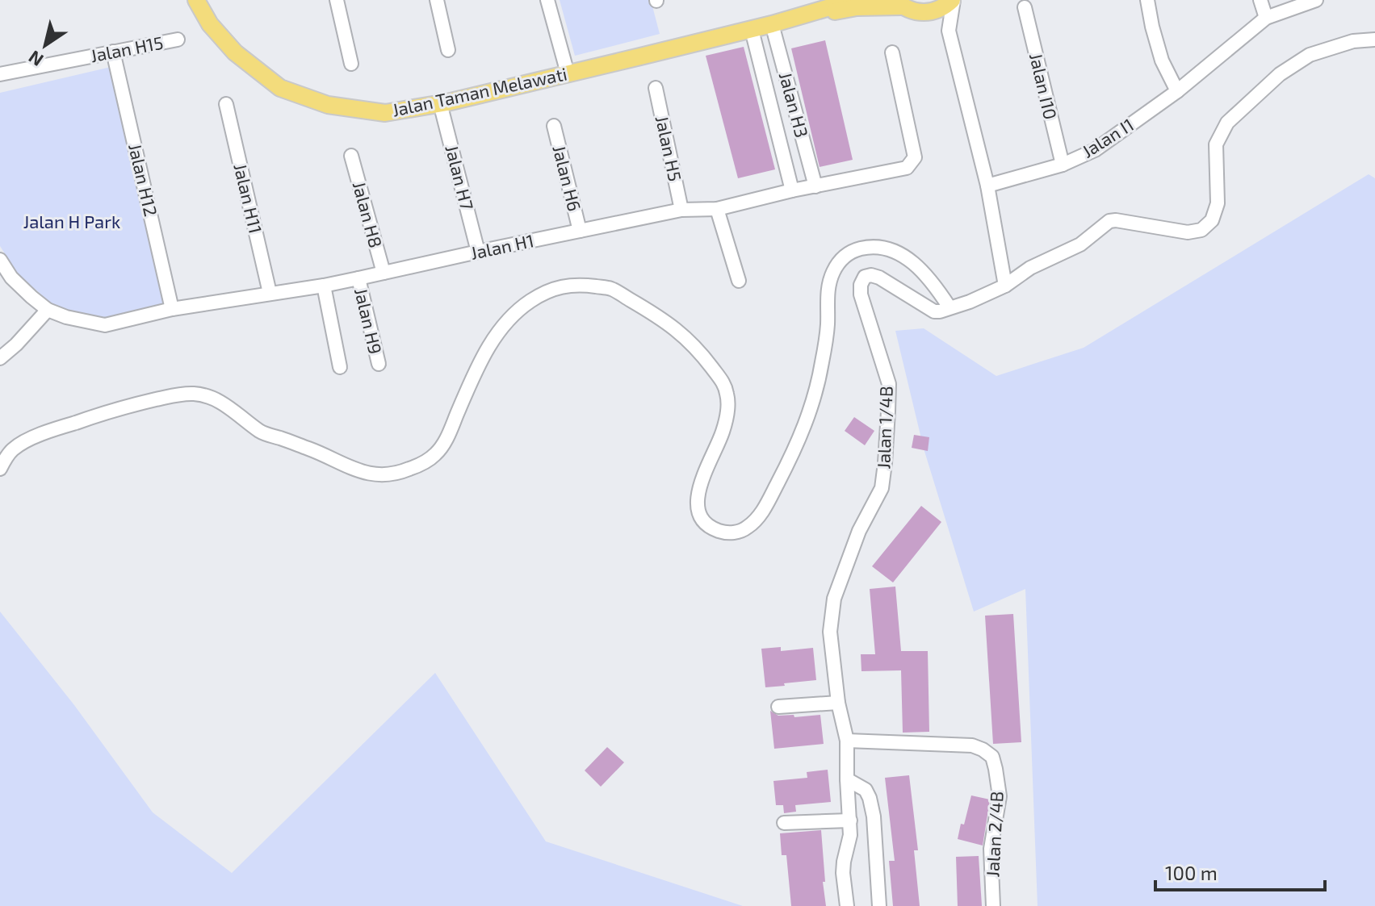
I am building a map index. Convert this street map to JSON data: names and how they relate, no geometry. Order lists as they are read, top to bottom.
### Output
{
  "streets": {
    "main road": ["Jalan Taman Melawati"],
    "street": [
      "Jalan H15",
      "Jalan I10",
      "Jalan H3",
      "Jalan I1",
      "Jalan H5",
      "Jalan H7",
      "Jalan H6",
      "Jalan H12",
      "Jalan H11",
      "Jalan H8",
      "Jalan H1",
      "Jalan H9",
      "Jalan 1/4B",
      "Jalan 2/4B"
    ]
  },
  "crossings": [
    ["Jalan H15", "Jalan H12"],
    ["Jalan I10", "Jalan I1"],
    ["Jalan Taman Melawati", "Jalan H3"],
    ["Jalan Taman Melawati", "Jalan H7"],
    ["Jalan H3", "Jalan H1"],
    ["Jalan H5", "Jalan H1"],
    ["Jalan H7", "Jalan H1"],
    ["Jalan H6", "Jalan H1"],
    ["Jalan H12", "Jalan H1"],
    ["Jalan H11", "Jalan H1"],
    ["Jalan H8", "Jalan H1"],
    ["Jalan H1", "Jalan H9"],
    ["Jalan 1/4B", "Jalan 2/4B"]
  ],
  "parks": ["Jalan H Park"],
  "scale_bar": "100 m",
  "north": "bottom left"
}
